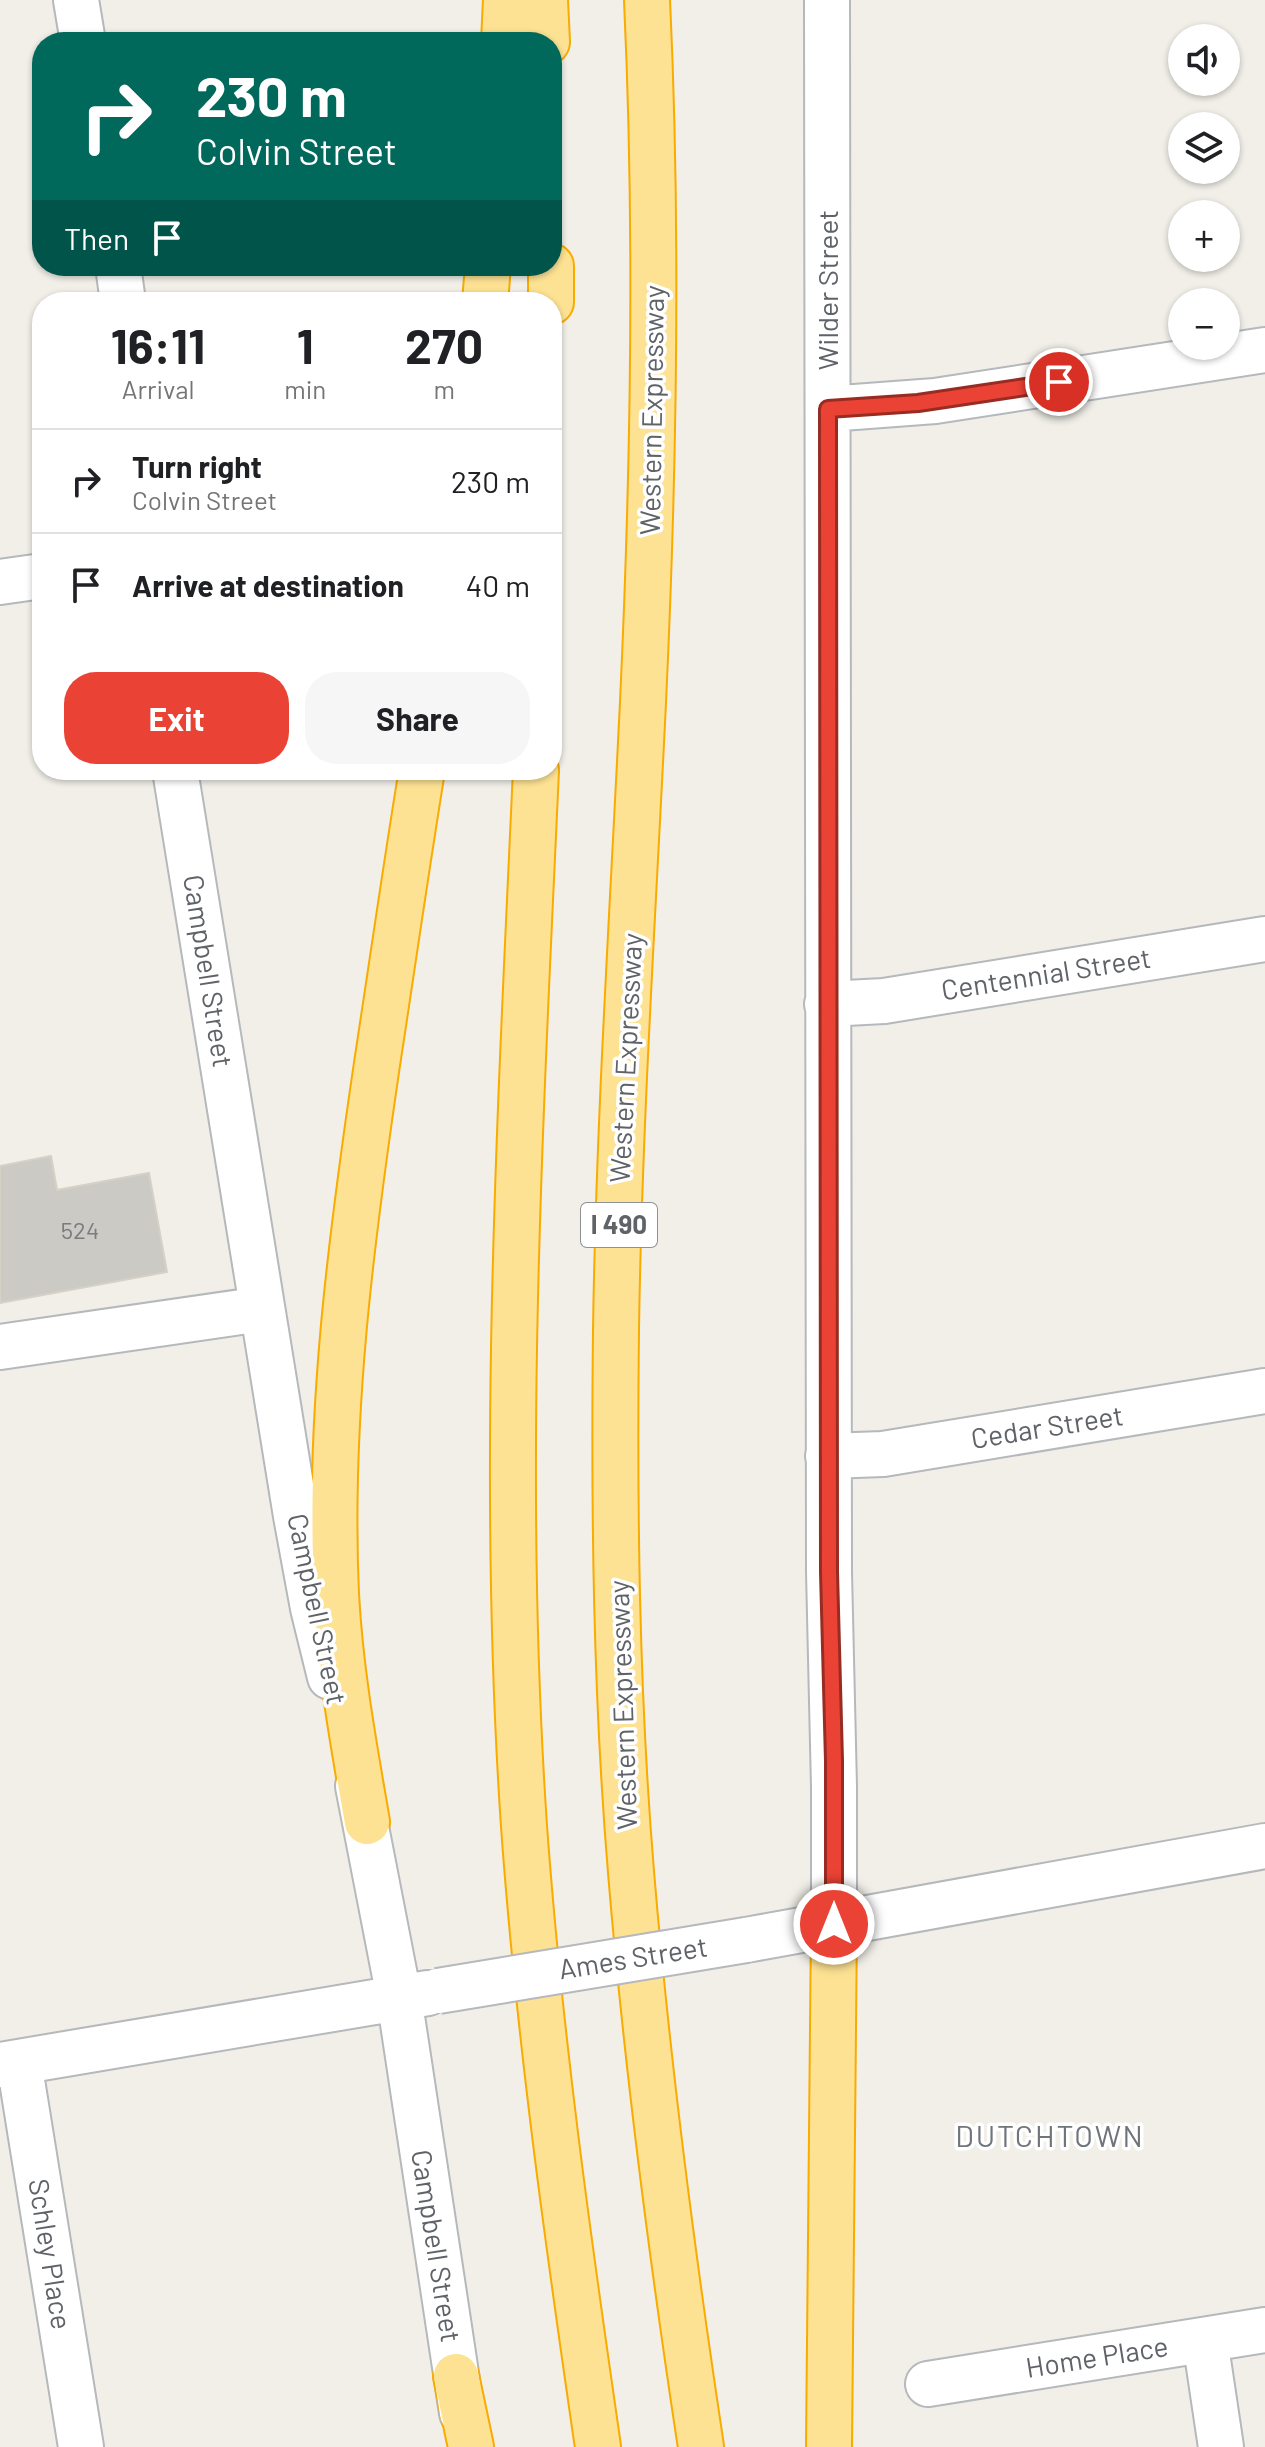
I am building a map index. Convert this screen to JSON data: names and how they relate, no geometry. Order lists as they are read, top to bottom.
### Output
{
  "streets": {
    "highway": ["Western Expressway", "I 490"],
    "street": [
      "Wilder Street",
      "Campbell Street",
      "Centennial Street",
      "Cedar Street",
      "Ames Street",
      "Schley Place",
      "Home Place"
    ]
  },
  "crossings": [
    ["Wilder Street", "Centennial Street"],
    ["Wilder Street", "Cedar Street"],
    ["Wilder Street", "Ames Street"],
    ["Campbell Street", "Ames Street"],
    ["Ames Street", "Schley Place"]
  ],
  "districts": ["DUTCHTOWN"],
  "house_numbers": ["524"],
  "page": {
    "map_buttons": ["+", "−"],
    "turn": ["230 m", "Colvin Street"],
    "then": "Then",
    "eta": [
      "16:11",
      "Arrival",
      "1",
      "min",
      "270",
      "m"
    ],
    "list": [
      {
        "name": "Turn right",
        "note": "Colvin Street",
        "value": "230 m"
      },
      {
        "name": "Arrive at destination",
        "value": "40 m"
      }
    ],
    "buttons": ["Exit", "Share"]
  }
}
